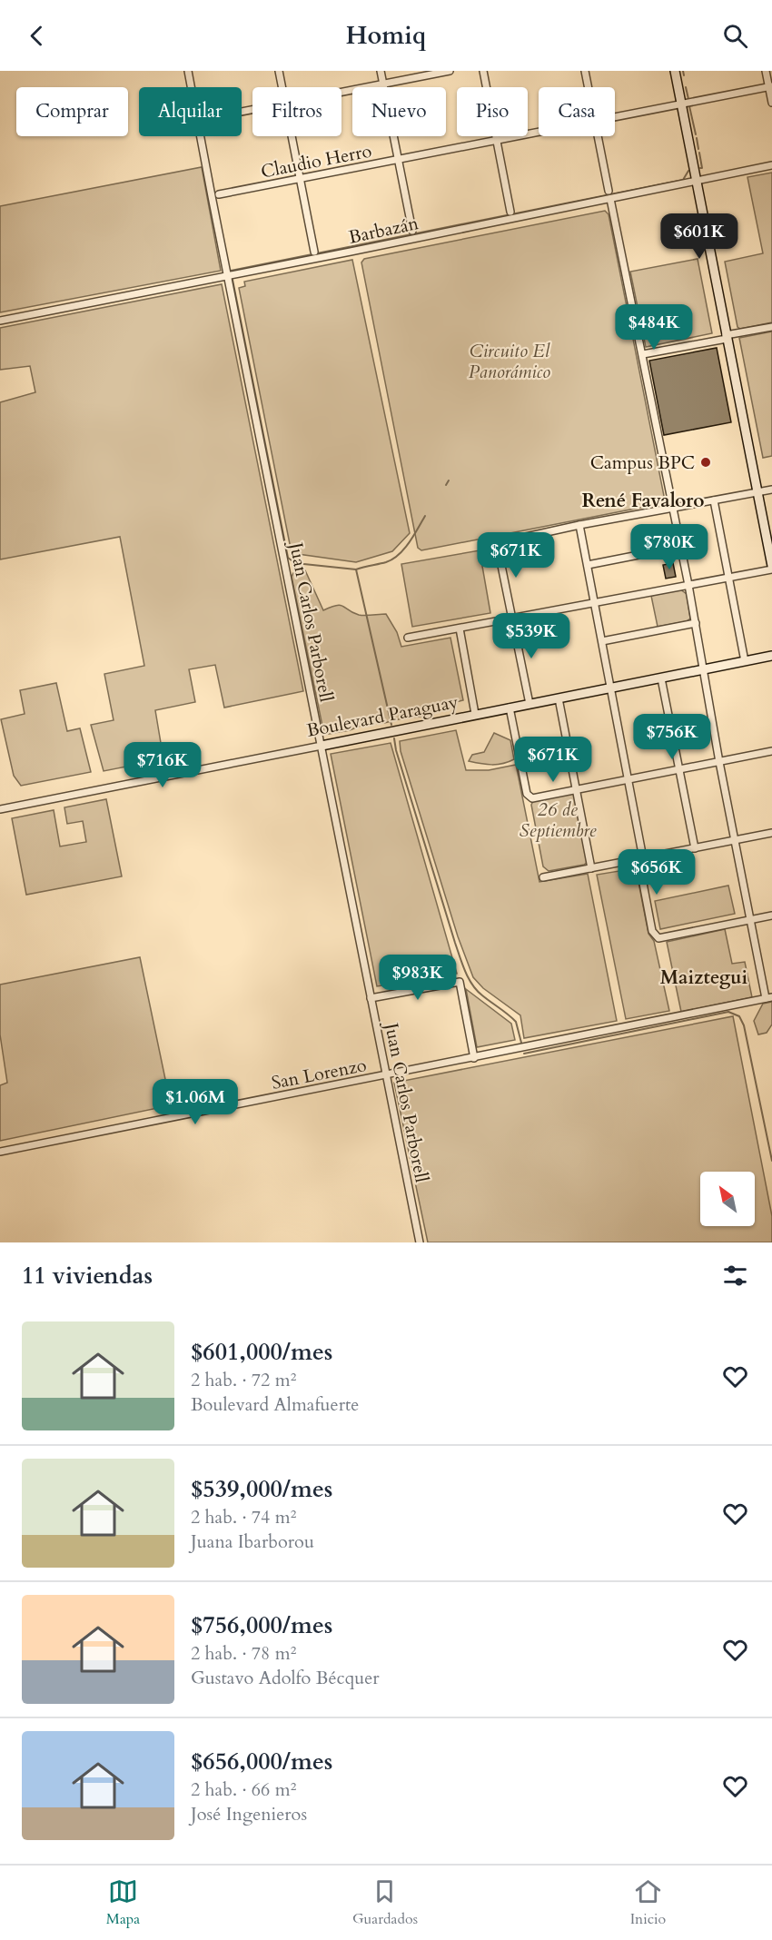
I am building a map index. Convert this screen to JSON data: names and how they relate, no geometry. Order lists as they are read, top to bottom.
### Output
{
  "streets": {
    "main road": ["Boulevard Paraguay"],
    "street": [
      "Claudio Herro",
      "Barbazán",
      "Juan Carlos Parborell",
      "San Lorenzo"
    ]
  },
  "crossings": [
    ["Barbazán", "Juan Carlos Parborell"],
    ["Juan Carlos Parborell", "Boulevard Paraguay"],
    ["Juan Carlos Parborell", "San Lorenzo"]
  ],
  "districts": ["René Favaloro", "Maiztegui"],
  "parks": ["Circuito El Panorámico", "26 de Septiembre"],
  "places": ["Campus BPC"],
  "north": "top left",
  "page": {
    "header": "Homiq",
    "chip": [
      "Comprar",
      "Alquilar",
      "Filtros",
      "Nuevo",
      "Piso",
      "Casa"
    ],
    "price": [
      "$601K",
      "$484K",
      "$780K",
      "$671K",
      "$539K",
      "$756K",
      "$671K",
      "$716K",
      "$656K",
      "$983K",
      "$1.06M"
    ],
    "heading": "11 viviendas",
    "list": [
      {
        "name": "$601,000/mes",
        "note": "2 hab. · 72 m² · Boulevard Almafuerte"
      },
      {
        "name": "$539,000/mes",
        "note": "2 hab. · 74 m² · Juana Ibarborou"
      },
      {
        "name": "$756,000/mes",
        "note": "2 hab. · 78 m² · Gustavo Adolfo Bécquer"
      },
      {
        "name": "$656,000/mes",
        "note": "2 hab. · 66 m² · José Ingenieros"
      }
    ],
    "tabs": ["Mapa", "Guardados", "Inicio"]
  }
}
